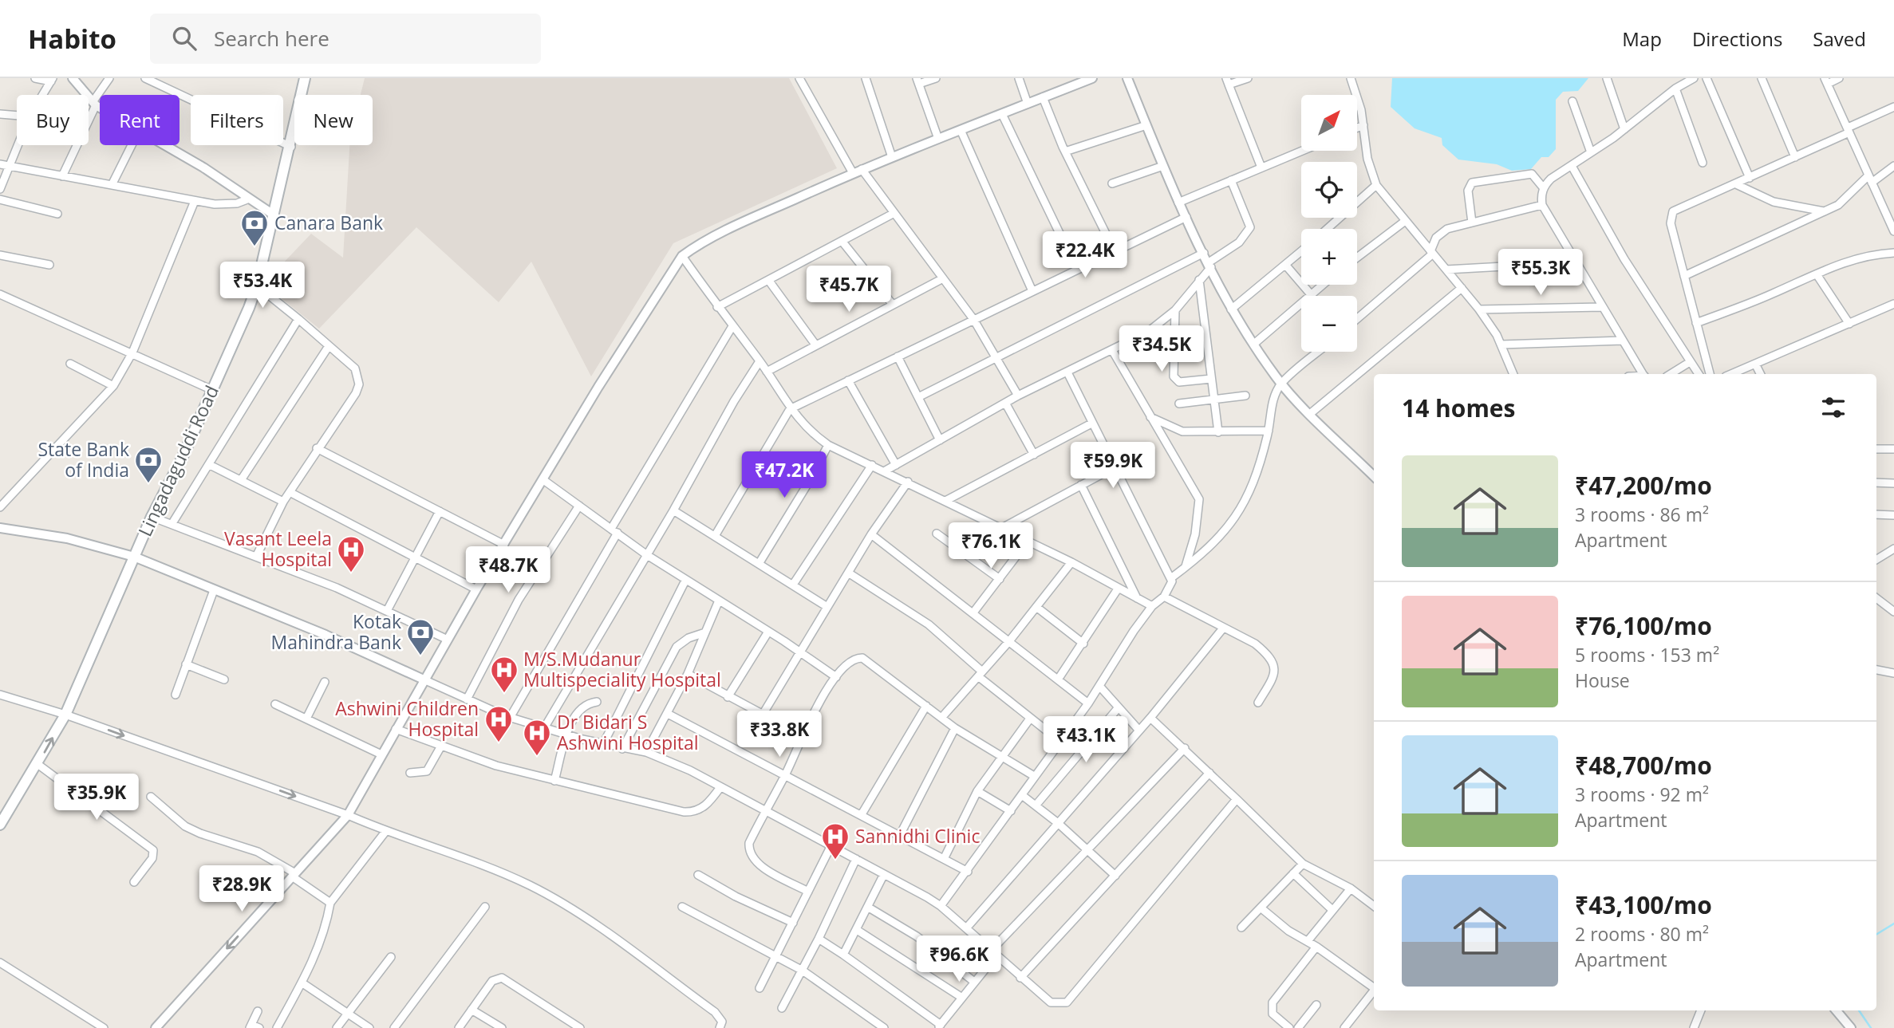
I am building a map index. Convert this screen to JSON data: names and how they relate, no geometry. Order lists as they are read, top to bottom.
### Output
{
  "streets": {
    "main road": ["Lingadaguddi Road"]
  },
  "places": {
    "bank": ["Canara Bank", "State Bank of India", "Kotak Mahindra Bank"],
    "hospital": [
      "Vasant Leela Hospital",
      "M/S.Mudanur Multispeciality Hospital",
      "Ashwini Children Hospital",
      "Dr Bidari S Ashwini Hospital",
      "Sannidhi Clinic"
    ]
  },
  "north": "top right",
  "page": {
    "header": "Habito",
    "search": "Search here",
    "nav": ["Map", "Directions", "Saved"],
    "map_buttons": ["+", "−"],
    "chip": [
      "Buy",
      "Rent",
      "Filters",
      "New"
    ],
    "price": [
      "₹22.4K",
      "₹55.3K",
      "₹53.4K",
      "₹45.7K",
      "₹34.5K",
      "₹59.9K",
      "₹47.2K",
      "₹76.1K",
      "₹48.7K",
      "₹33.8K",
      "₹43.1K",
      "₹35.9K",
      "₹28.9K",
      "₹96.6K"
    ],
    "heading": "14 homes",
    "list": [
      {
        "name": "₹47,200/mo",
        "note": "3 rooms · 86 m² · Apartment"
      },
      {
        "name": "₹76,100/mo",
        "note": "5 rooms · 153 m² · House"
      },
      {
        "name": "₹48,700/mo",
        "note": "3 rooms · 92 m² · Apartment"
      },
      {
        "name": "₹43,100/mo",
        "note": "2 rooms · 80 m² · Apartment"
      }
    ]
  }
}
